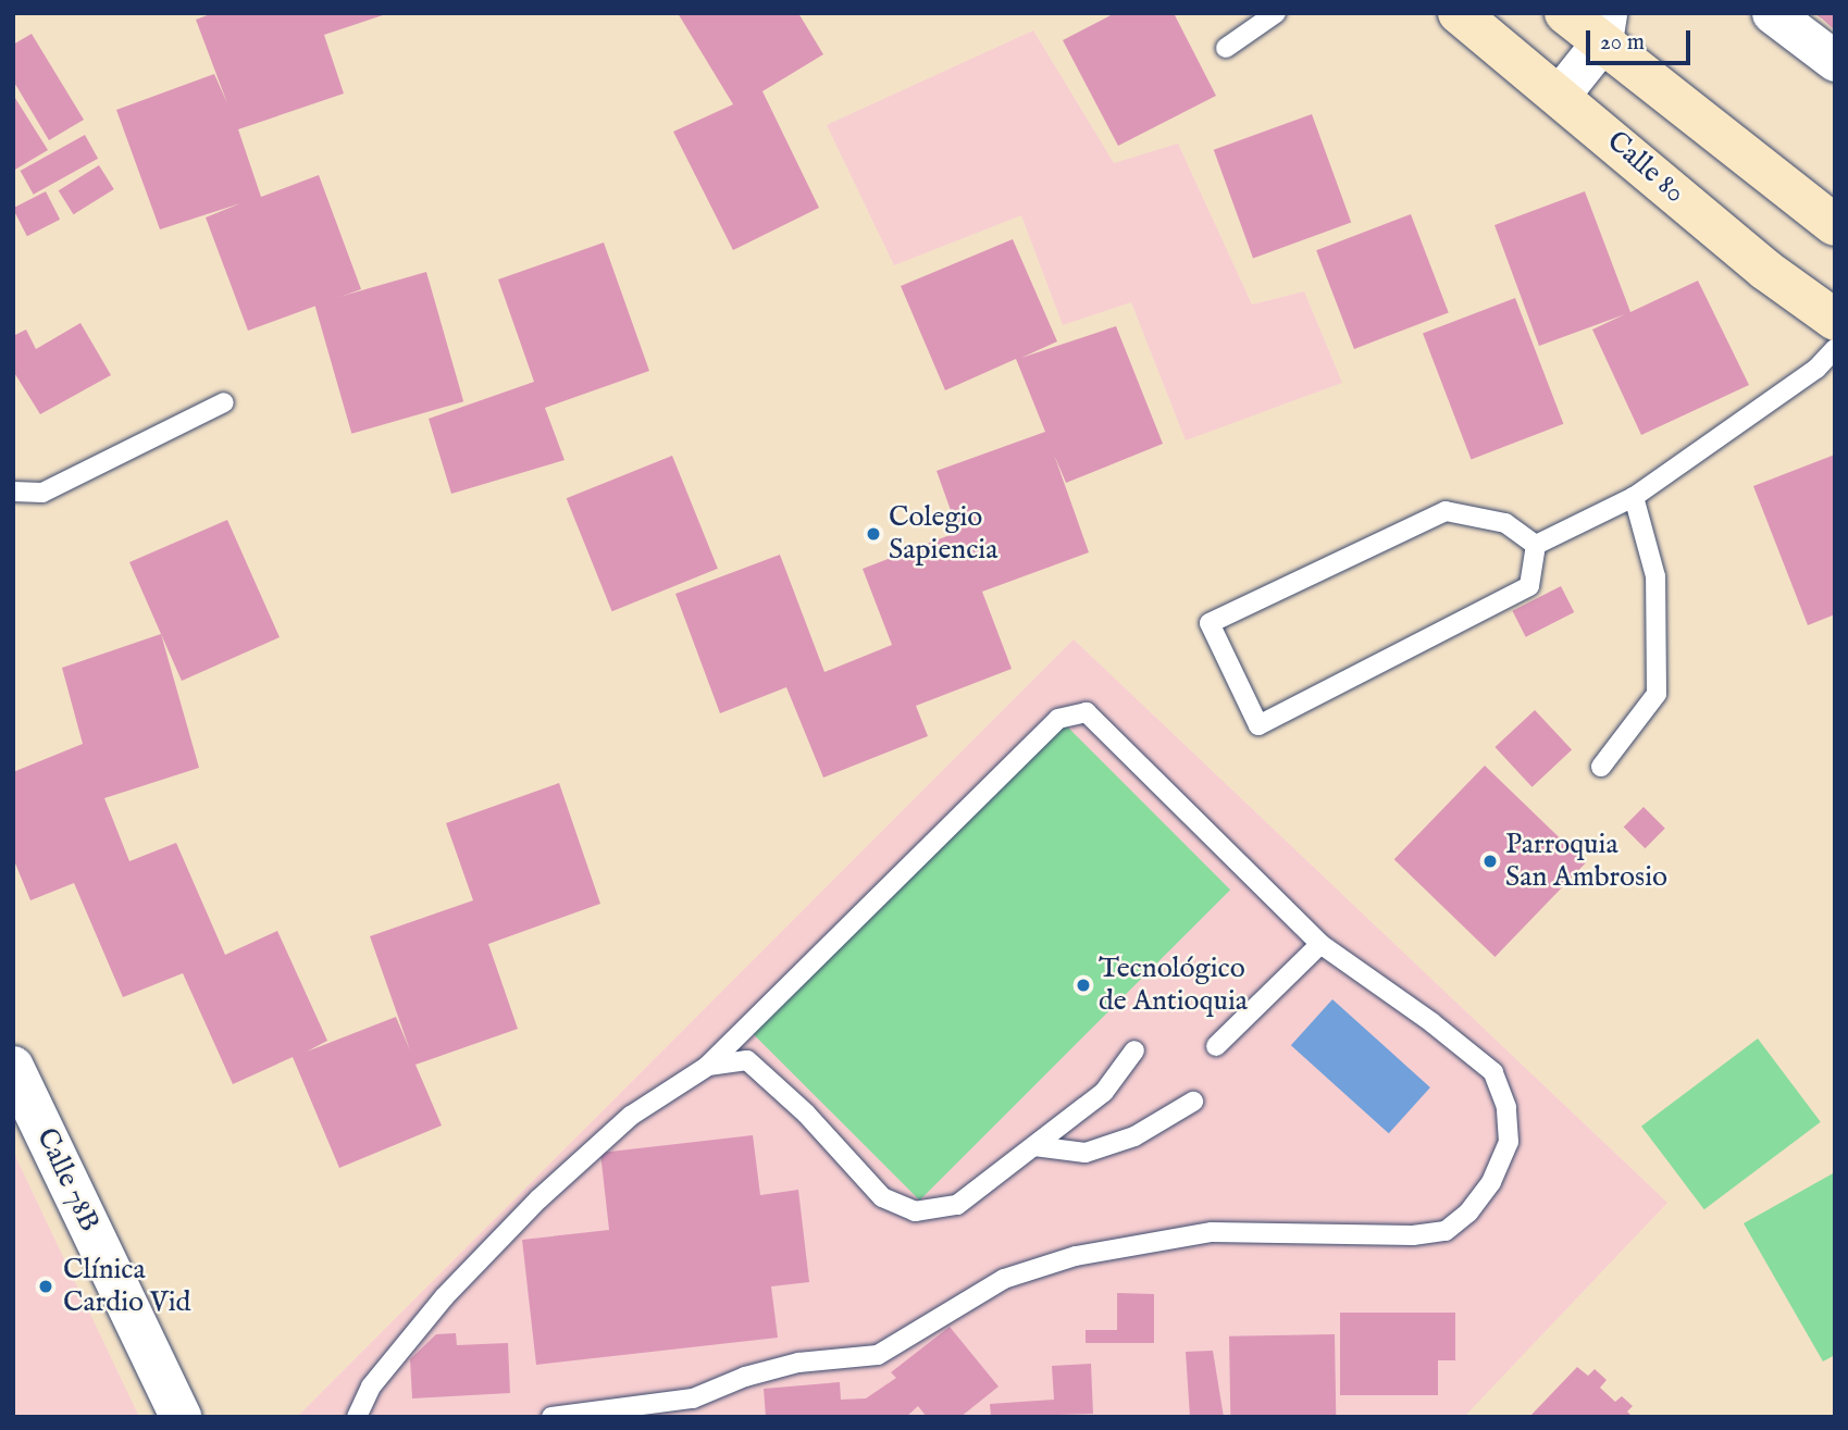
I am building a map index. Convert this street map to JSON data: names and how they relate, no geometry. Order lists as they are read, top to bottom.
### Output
{
  "streets": {
    "main road": ["Calle 80"],
    "street": ["Calle 78B"]
  },
  "places": [
    "Colegio Sapiencia",
    "Parroquia San Ambrosio",
    "Tecnológico de Antioquia",
    "Clínica Cardio Vid"
  ],
  "scale_bar": "20 m"
}
